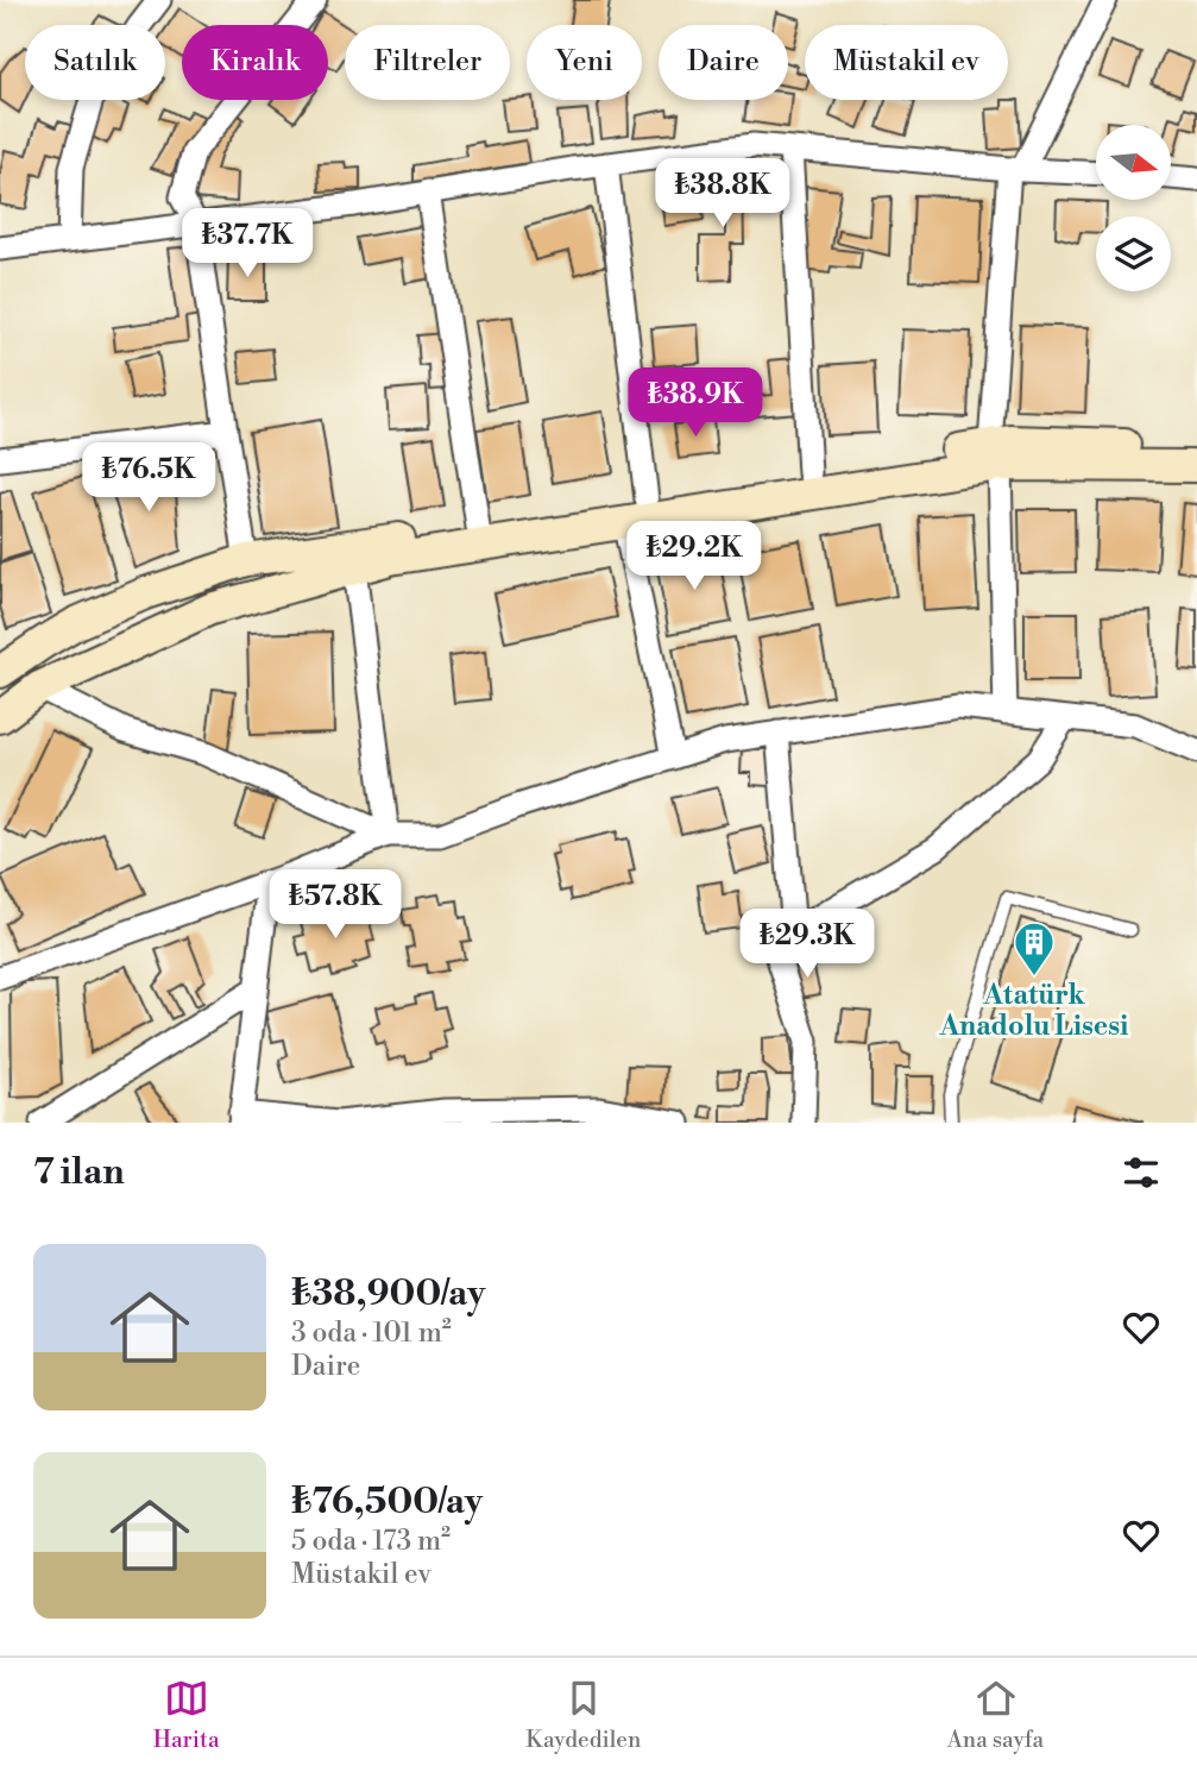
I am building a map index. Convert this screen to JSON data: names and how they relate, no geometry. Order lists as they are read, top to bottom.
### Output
{
  "places": {
    "building": ["Atatürk Anadolu Lisesi"]
  },
  "north": "right",
  "page": {
    "chip": [
      "Satılık",
      "Kiralık",
      "Filtreler",
      "Yeni",
      "Daire",
      "Müstakil ev"
    ],
    "price": [
      "₺38.8K",
      "₺37.7K",
      "₺38.9K",
      "₺76.5K",
      "₺29.2K",
      "₺57.8K",
      "₺29.3K"
    ],
    "heading": "7 ilan",
    "list": [
      {
        "name": "₺38,900/ay",
        "note": "3 oda · 101 m² · Daire"
      },
      {
        "name": "₺76,500/ay",
        "note": "5 oda · 173 m² · Müstakil ev"
      }
    ],
    "tabs": ["Harita", "Kaydedilen", "Ana sayfa"]
  }
}
